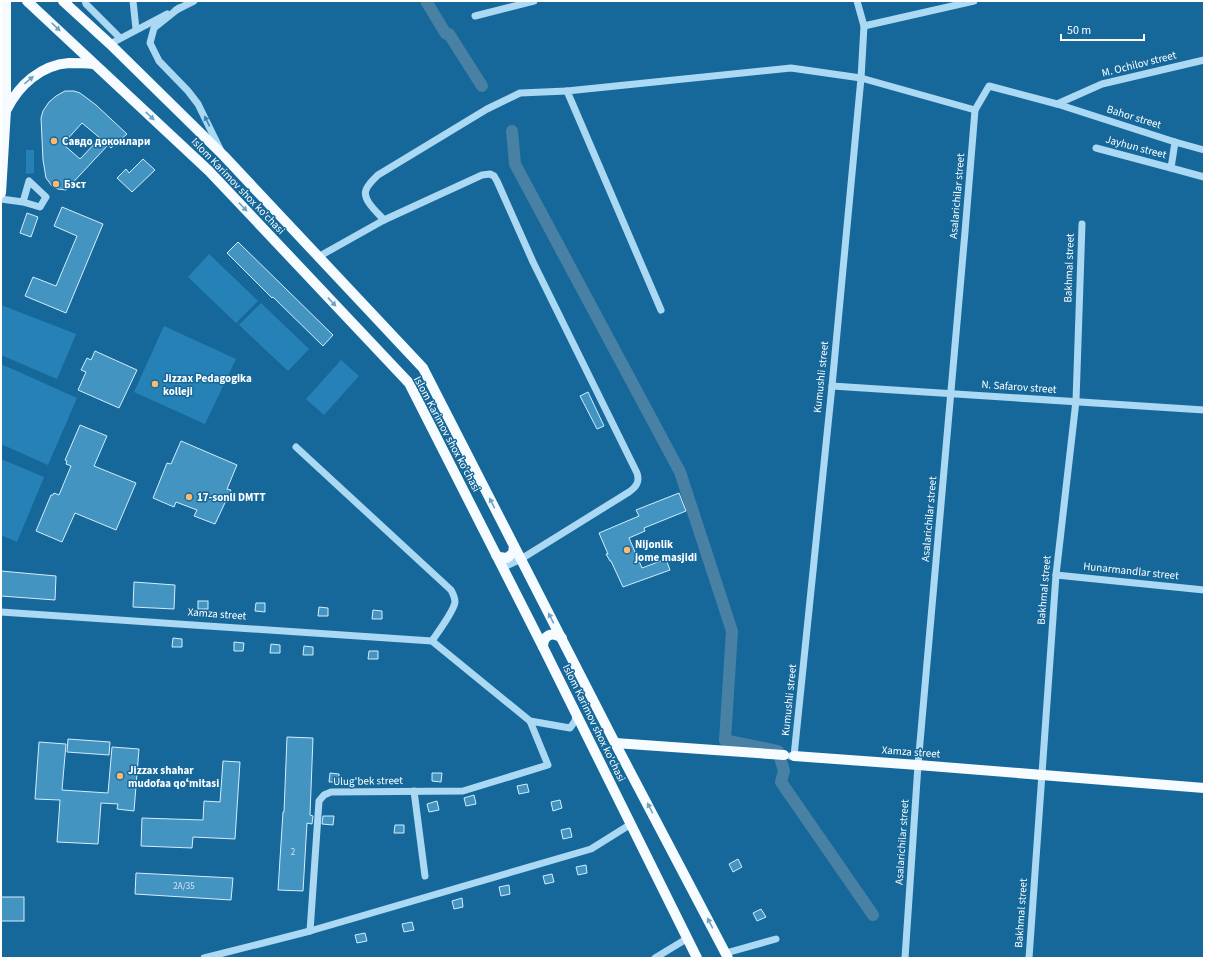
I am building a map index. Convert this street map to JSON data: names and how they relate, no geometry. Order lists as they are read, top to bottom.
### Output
{
  "streets": {
    "main road": ["Islom Karimov shox ko'chasi", "Xamza street"],
    "street": [
      "M. Ochilov street",
      "Bahor street",
      "Jayhun street",
      "Asalarichilar street",
      "Bakhmal street",
      "Kumushli street",
      "N. Safarov street",
      "Hunarmandlar street",
      "Ulug'bek street"
    ]
  },
  "crossings": [
    ["M. Ochilov street", "Bahor street"],
    ["M. Ochilov street", "Asalarichilar street"],
    ["Bahor street", "Jayhun street"],
    ["Bahor street", "Asalarichilar street"],
    ["Islom Karimov shox ko'chasi", "Xamza street"],
    ["Asalarichilar street", "N. Safarov street"],
    ["Asalarichilar street", "Xamza street"],
    ["Bakhmal street", "N. Safarov street"],
    ["Bakhmal street", "Hunarmandlar street"],
    ["Bakhmal street", "Xamza street"],
    ["Kumushli street", "N. Safarov street"],
    ["Kumushli street", "Xamza street"]
  ],
  "places": [
    "Cавдо доконлари",
    "Бэст",
    "Jizzax Pedagogika kolleji",
    "17-sonli DMTT",
    "Nijonlik jome masjidi",
    "Jizzax shahar mudofaa qoʻmitasi"
  ],
  "house_numbers": ["2", "2А/35"],
  "scale_bar": "50 m"
}
